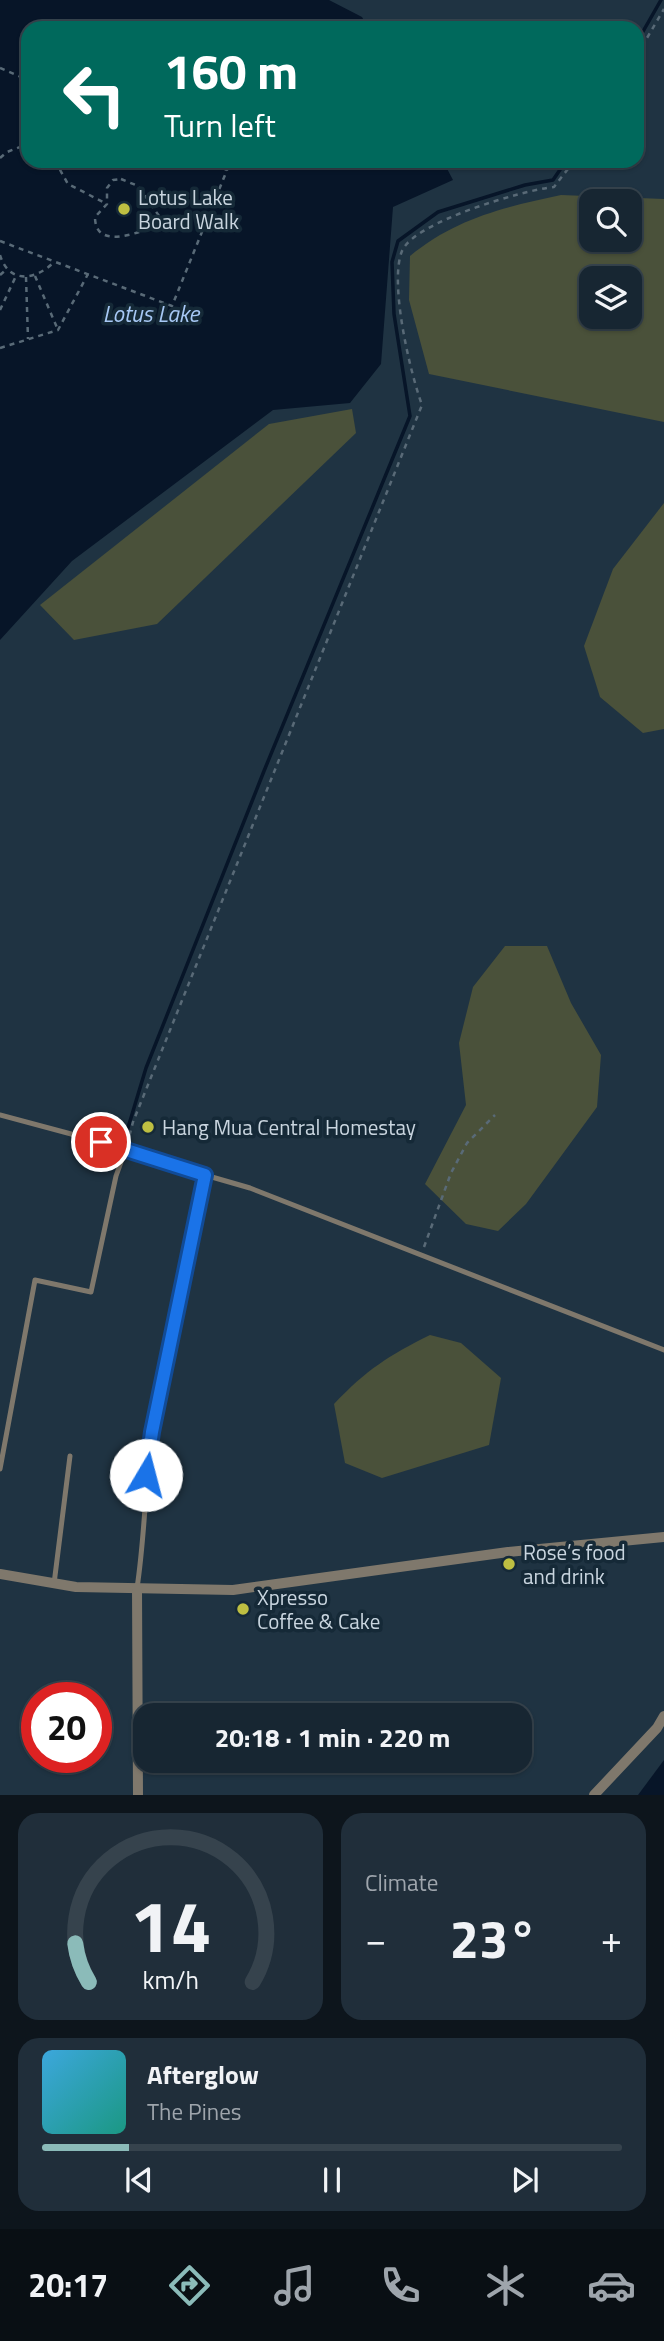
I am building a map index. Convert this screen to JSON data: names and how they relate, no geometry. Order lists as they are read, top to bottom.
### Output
{
  "water": ["Lotus Lake"],
  "places": [
    "Lotus Lake Board Walk",
    "Hang Mua Central Homestay",
    "Rose’s food and drink",
    "Xpresso Coffee & Cake"
  ],
  "page": {
    "turn": ["160 m", "Turn left"],
    "limit": "20",
    "trip": "20:18 · 1 min · 220 m",
    "tile": "Climate",
    "heat": ["−", "23°", "+"],
    "song": ["Afterglow", "The Pines"],
    "tabs": "20:17",
    "gauge": ["14", "km/h"]
  }
}
